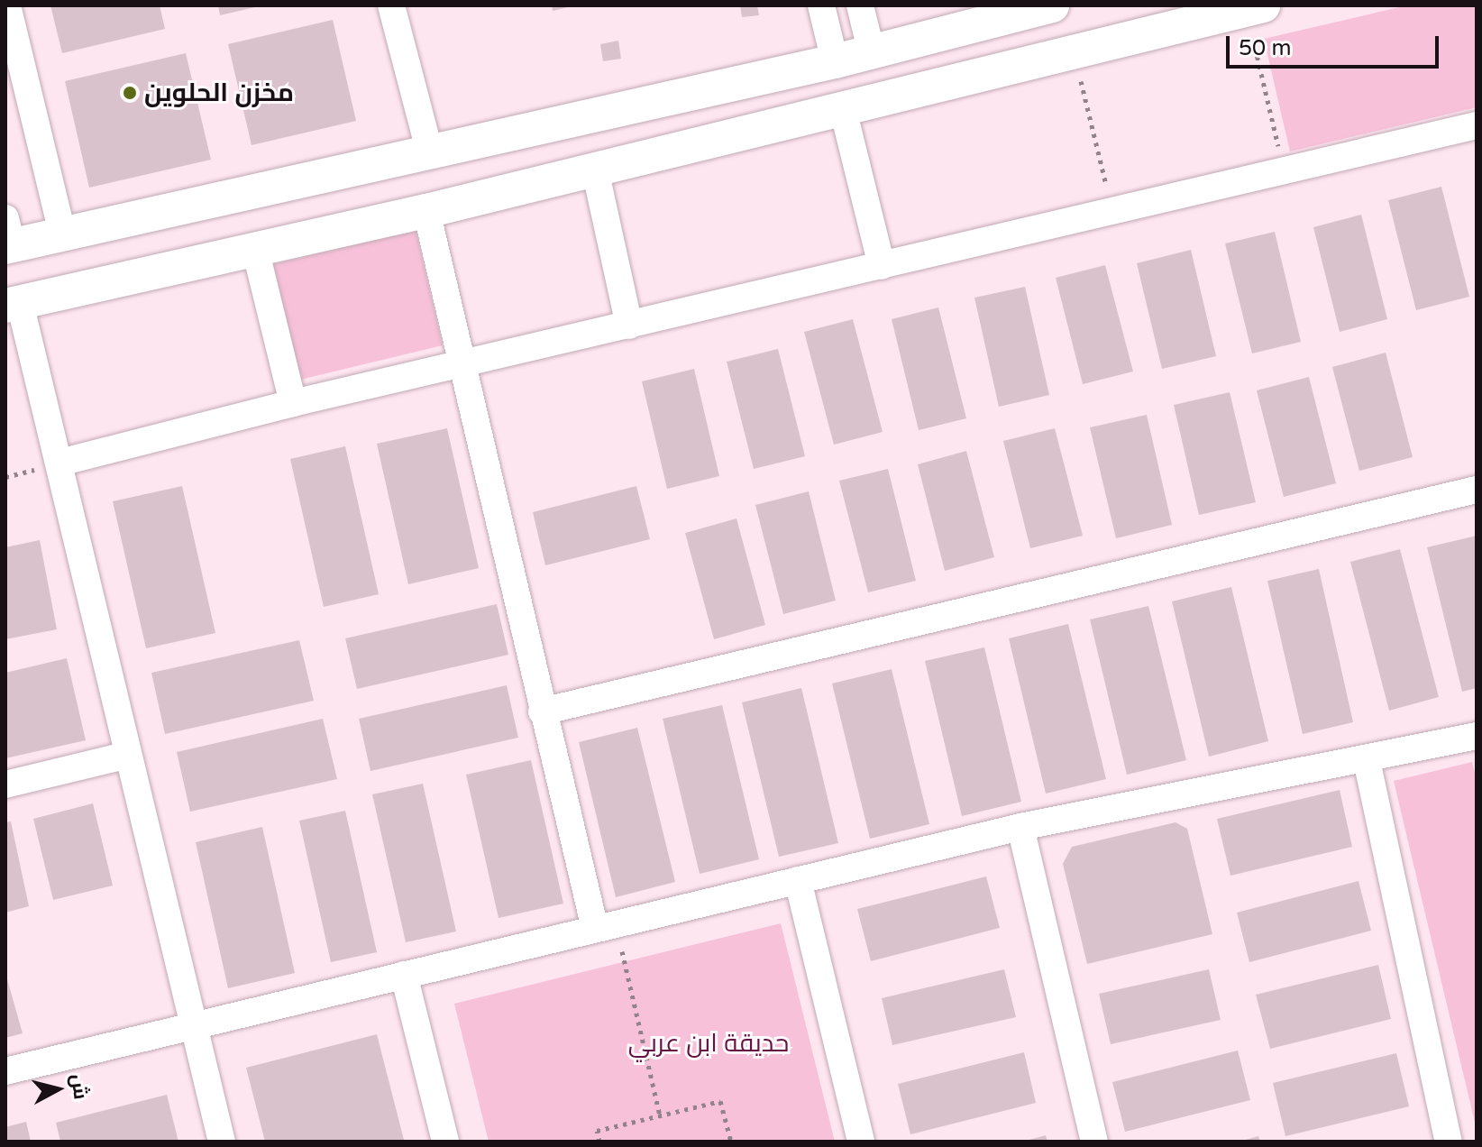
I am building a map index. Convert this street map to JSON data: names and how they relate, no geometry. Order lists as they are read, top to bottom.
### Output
{
  "parks": ["حديقة ابن عربي"],
  "places": ["مخزن الحلوين"],
  "scale_bar": "50 m",
  "north": "right"
}
